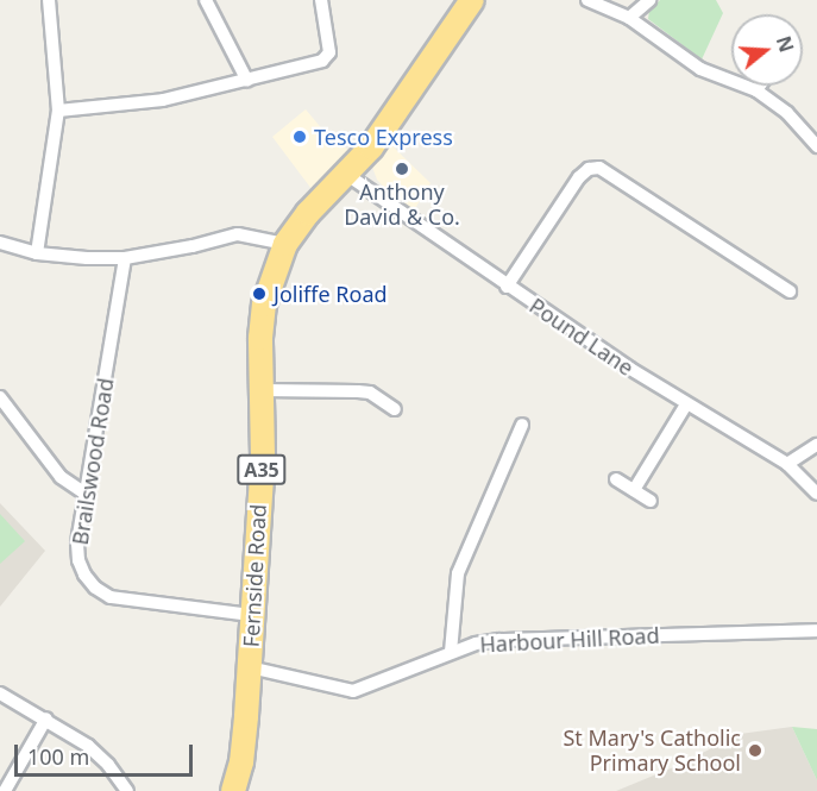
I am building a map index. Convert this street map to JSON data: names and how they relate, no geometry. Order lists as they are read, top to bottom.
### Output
{
  "streets": {
    "highway": ["A35", "Fernside Road"],
    "street": ["Pound Lane", "Brailswood Road", "Harbour Hill Road"]
  },
  "crossings": [
    ["Pound Lane", "Fernside Road"],
    ["Brailswood Road", "Fernside Road"],
    ["Fernside Road", "Harbour Hill Road"]
  ],
  "places": [
    "Tesco Express",
    "Anthony David & Co.",
    "Joliffe Road",
    "St Mary's Catholic Primary School"
  ],
  "scale_bar": "100 m",
  "north": "right"
}
